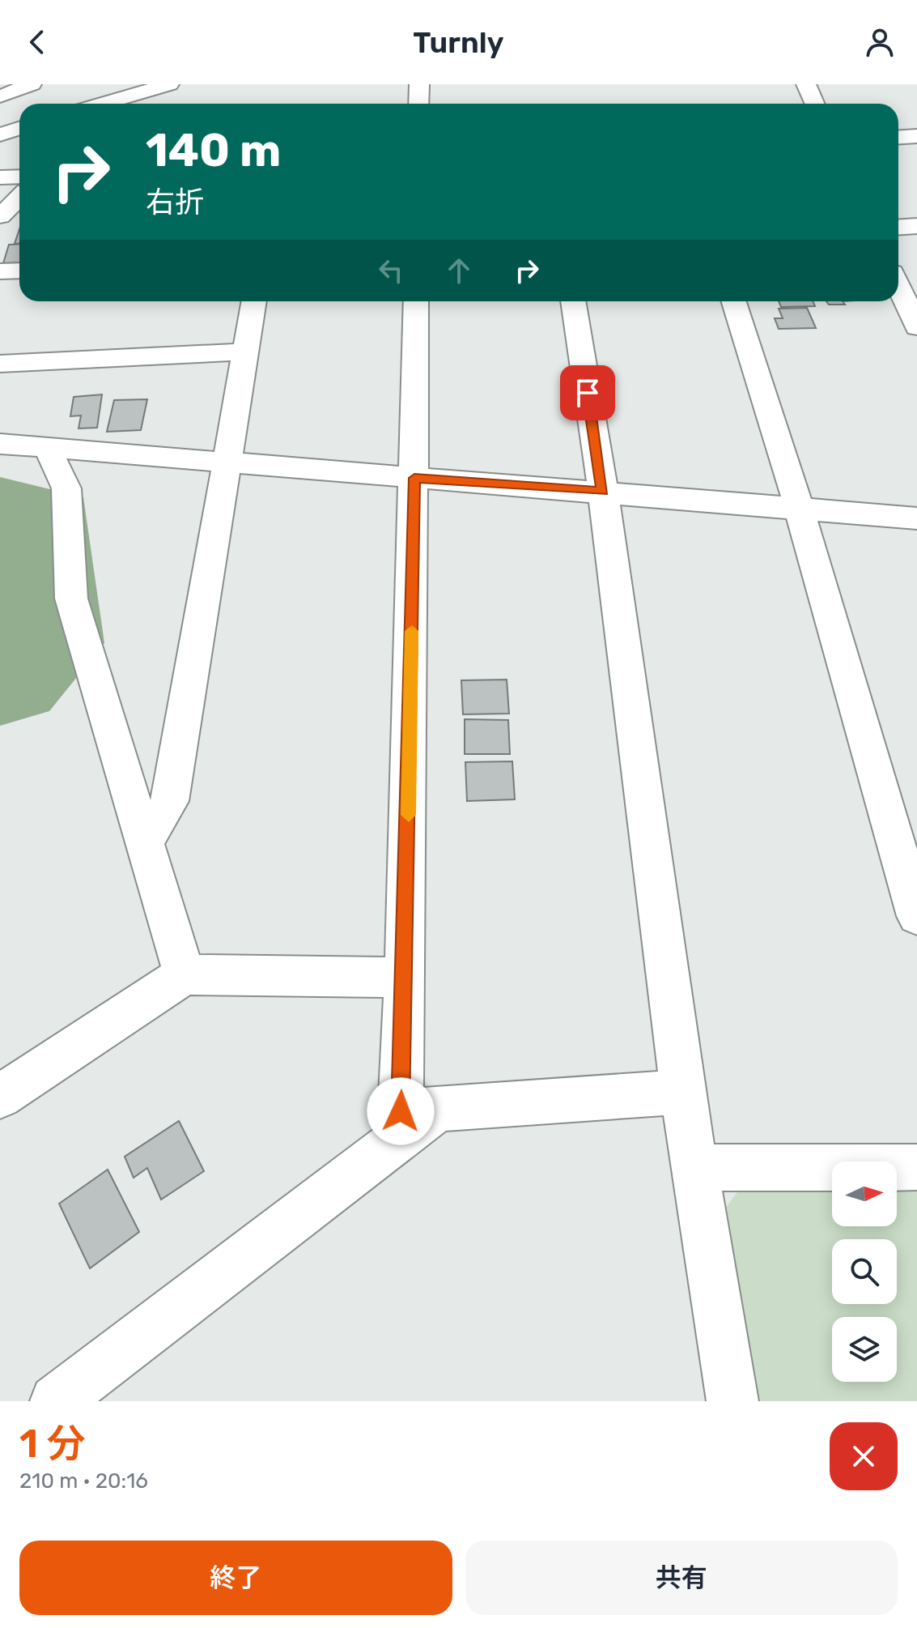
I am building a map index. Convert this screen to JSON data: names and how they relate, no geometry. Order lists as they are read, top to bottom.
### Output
{
  "north": "right",
  "page": {
    "header": "Turnly",
    "turn": ["140 m", "右折"],
    "heading": ["1 分", "210 m · 20:16"],
    "buttons": ["終了", "共有"]
  }
}
